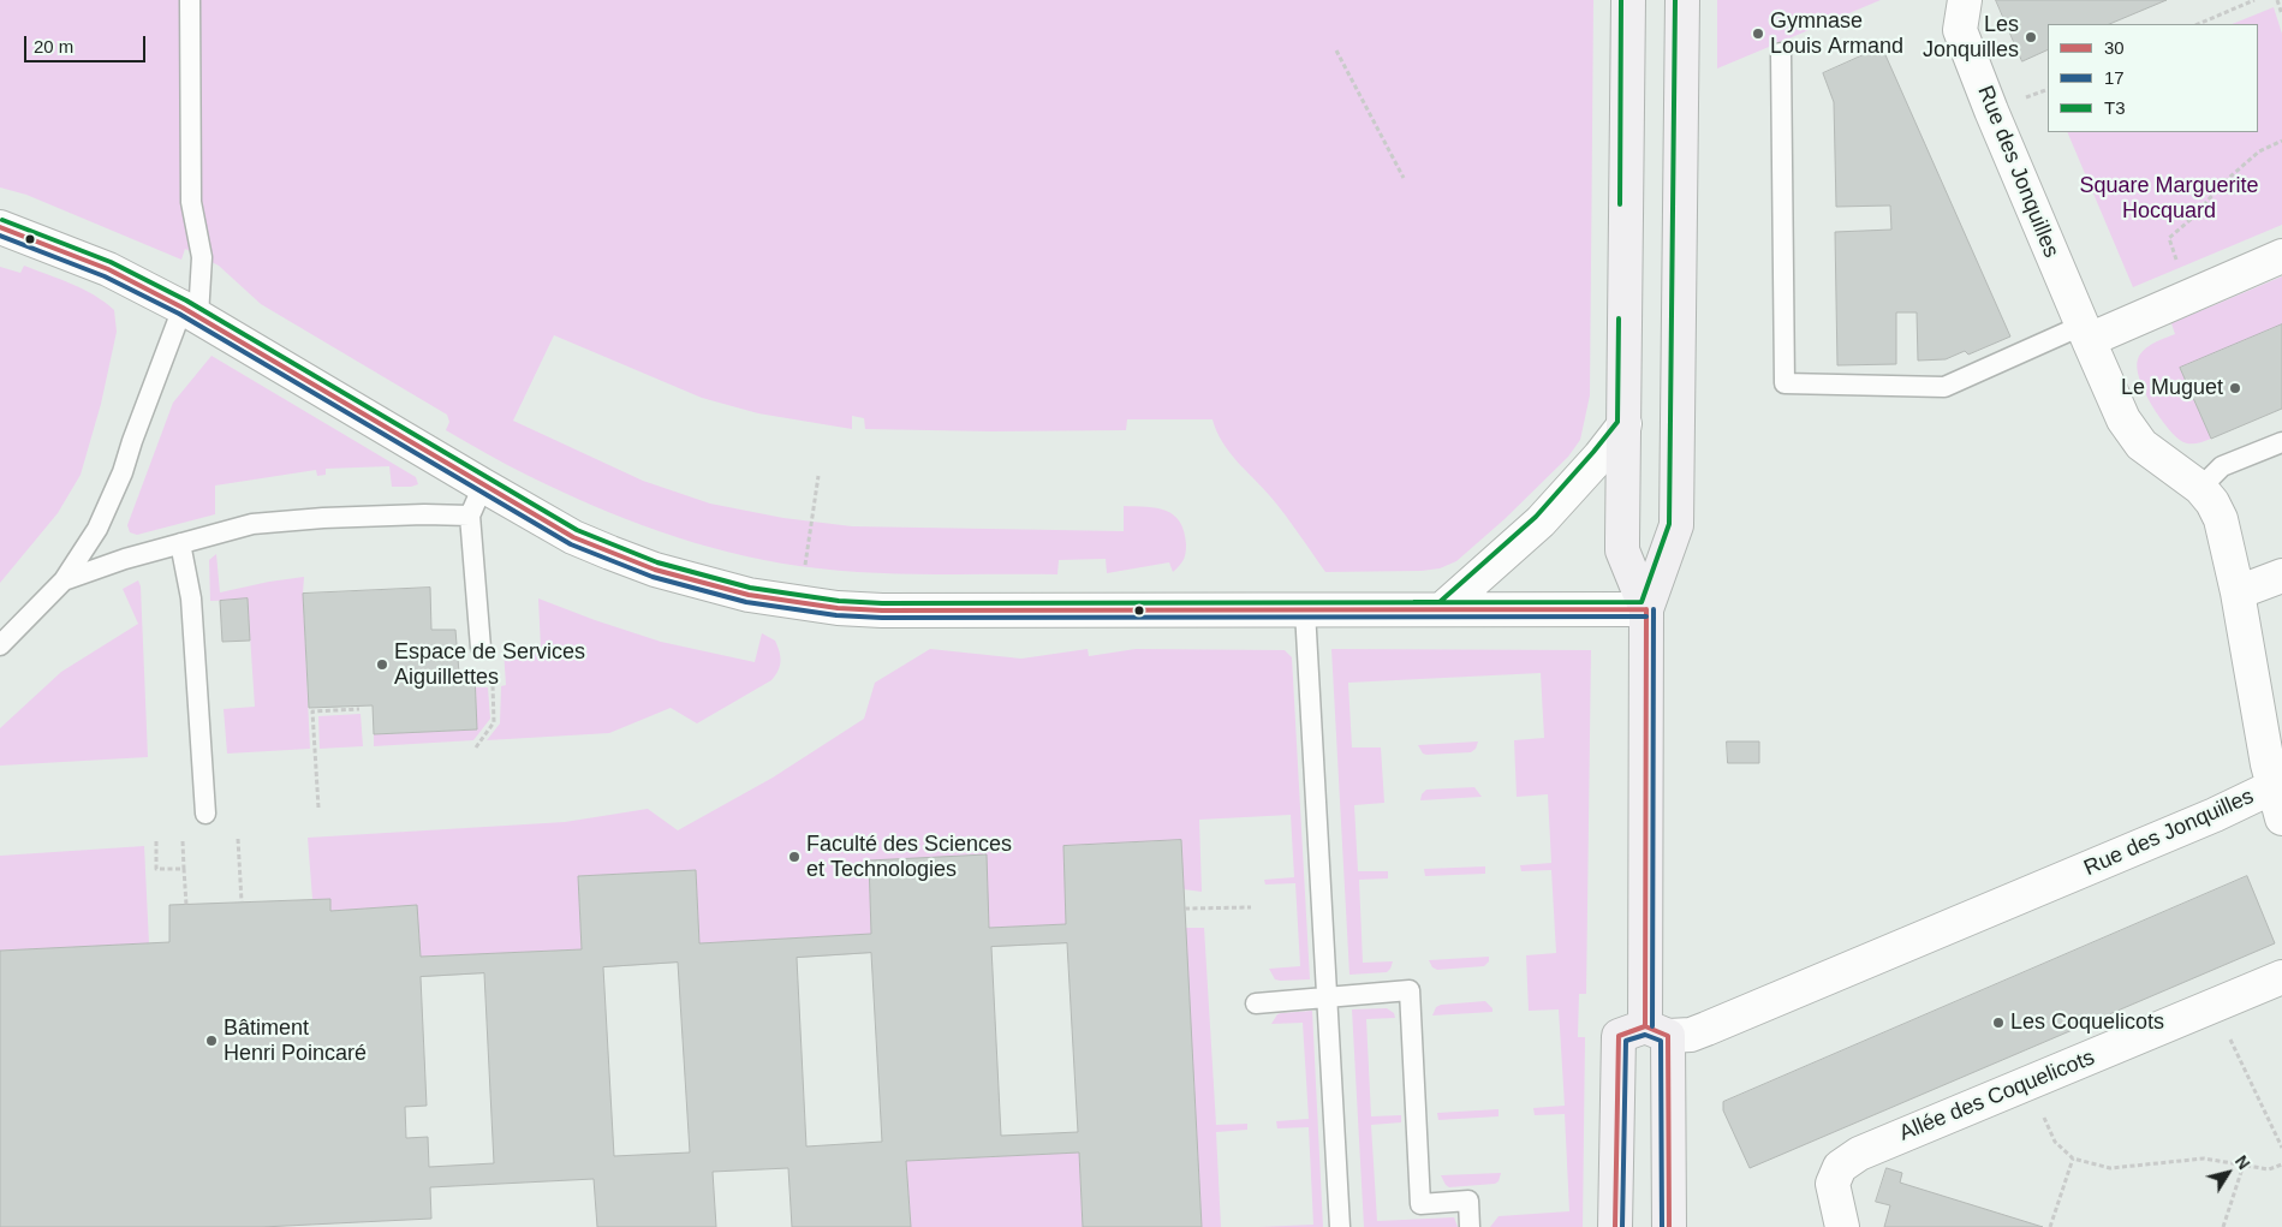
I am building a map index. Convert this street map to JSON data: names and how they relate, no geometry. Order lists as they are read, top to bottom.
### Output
{
  "streets": {
    "street": ["Rue des Jonquilles", "Allée des Coquelicots"]
  },
  "parks": ["Square Marguerite Hocquard"],
  "places": [
    "Gymnase Louis Armand",
    "Les Jonquilles",
    "Le Muguet",
    "Espace de Services Aiguillettes",
    "Faculté des Sciences et Technologies",
    "Les Coquelicots",
    "Bâtiment Henri Poincaré"
  ],
  "lines": ["transit line T3", "transit line 30", "transit line 17"],
  "legend": ["30", "17", "T3"],
  "scale_bar": "20 m",
  "north": "top right"
}
